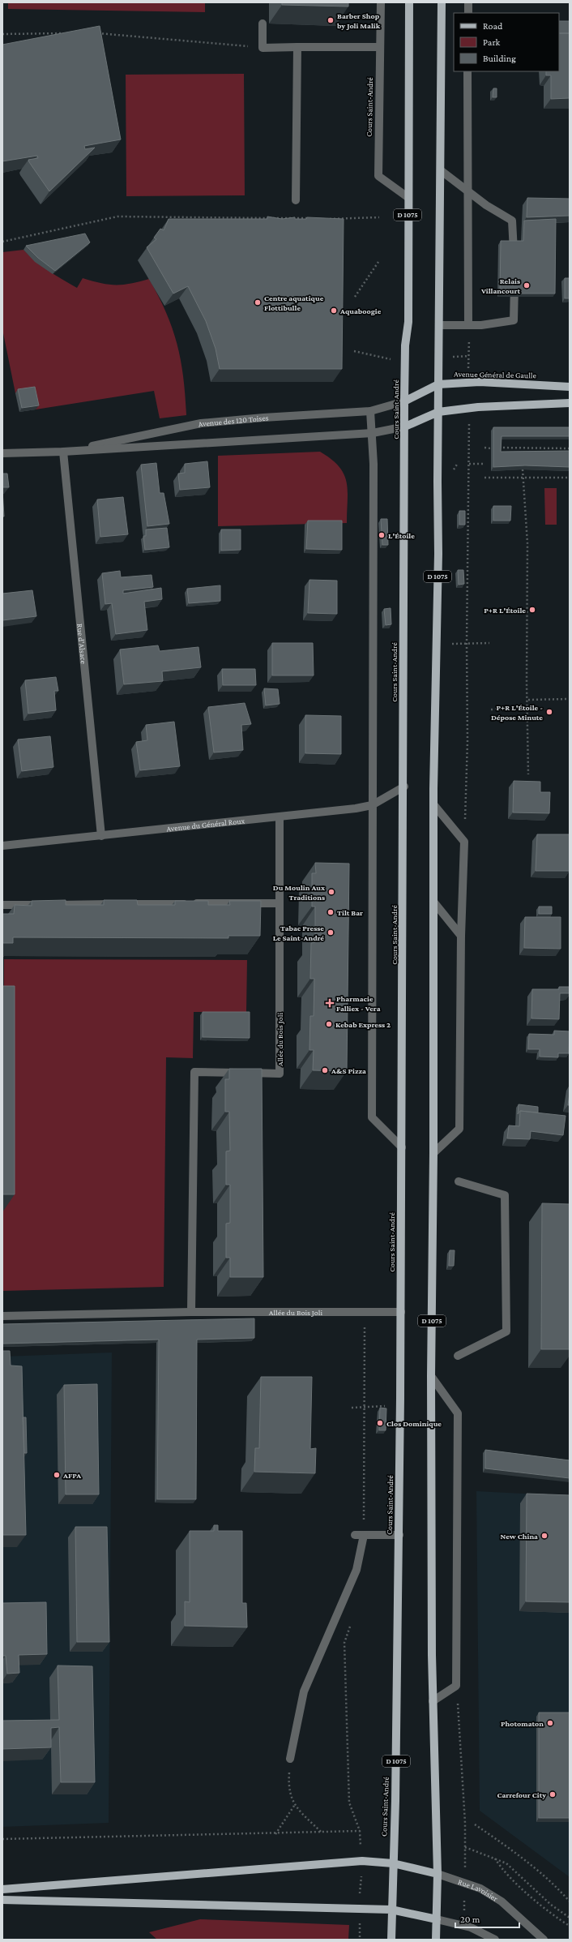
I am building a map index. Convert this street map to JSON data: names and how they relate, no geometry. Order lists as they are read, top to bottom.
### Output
{
  "streets": {
    "main road": ["Cours Saint-André", "D 1075", "Avenue Général de Gaulle"],
    "street": [
      "Avenue des 120 Toises",
      "Rue d'Alsace",
      "Avenue du Général Roux",
      "Allée du Bois Joli",
      "Rue Lavoisier"
    ]
  },
  "crossings": [
    ["Cours Saint-André", "Avenue Général de Gaulle"],
    ["Cours Saint-André", "Avenue des 120 Toises"],
    ["Cours Saint-André", "Avenue du Général Roux"],
    ["Cours Saint-André", "Allée du Bois Joli"],
    ["D 1075", "Avenue Général de Gaulle"],
    ["D 1075", "Rue Lavoisier"],
    ["Avenue Général de Gaulle", "Avenue des 120 Toises"],
    ["Avenue des 120 Toises", "Rue d'Alsace"],
    ["Rue d'Alsace", "Avenue du Général Roux"],
    ["Avenue du Général Roux", "Allée du Bois Joli"]
  ],
  "places": {
    "other": [
      "Barber Shop by Joli Malik",
      "Relais Villancourt",
      "Centre aquatique Flottibulle",
      "Aquaboogie",
      "L'Étoile",
      "P+R L'Étoile",
      "P+R L'Étoile - Dépose Minute",
      "Du Moulin Aux Traditions",
      "Tilt Bar",
      "Tabac Presse Le Saint-André",
      "Kebab Express 2",
      "A&S Pizza",
      "Clos Dominique",
      "AFPA",
      "New China",
      "Photomaton",
      "Carrefour City"
    ],
    "health": ["Pharmacie Falliex - Vera"]
  },
  "legend": ["Road", "Park", "Building"],
  "scale_bar": "20 m"
}
